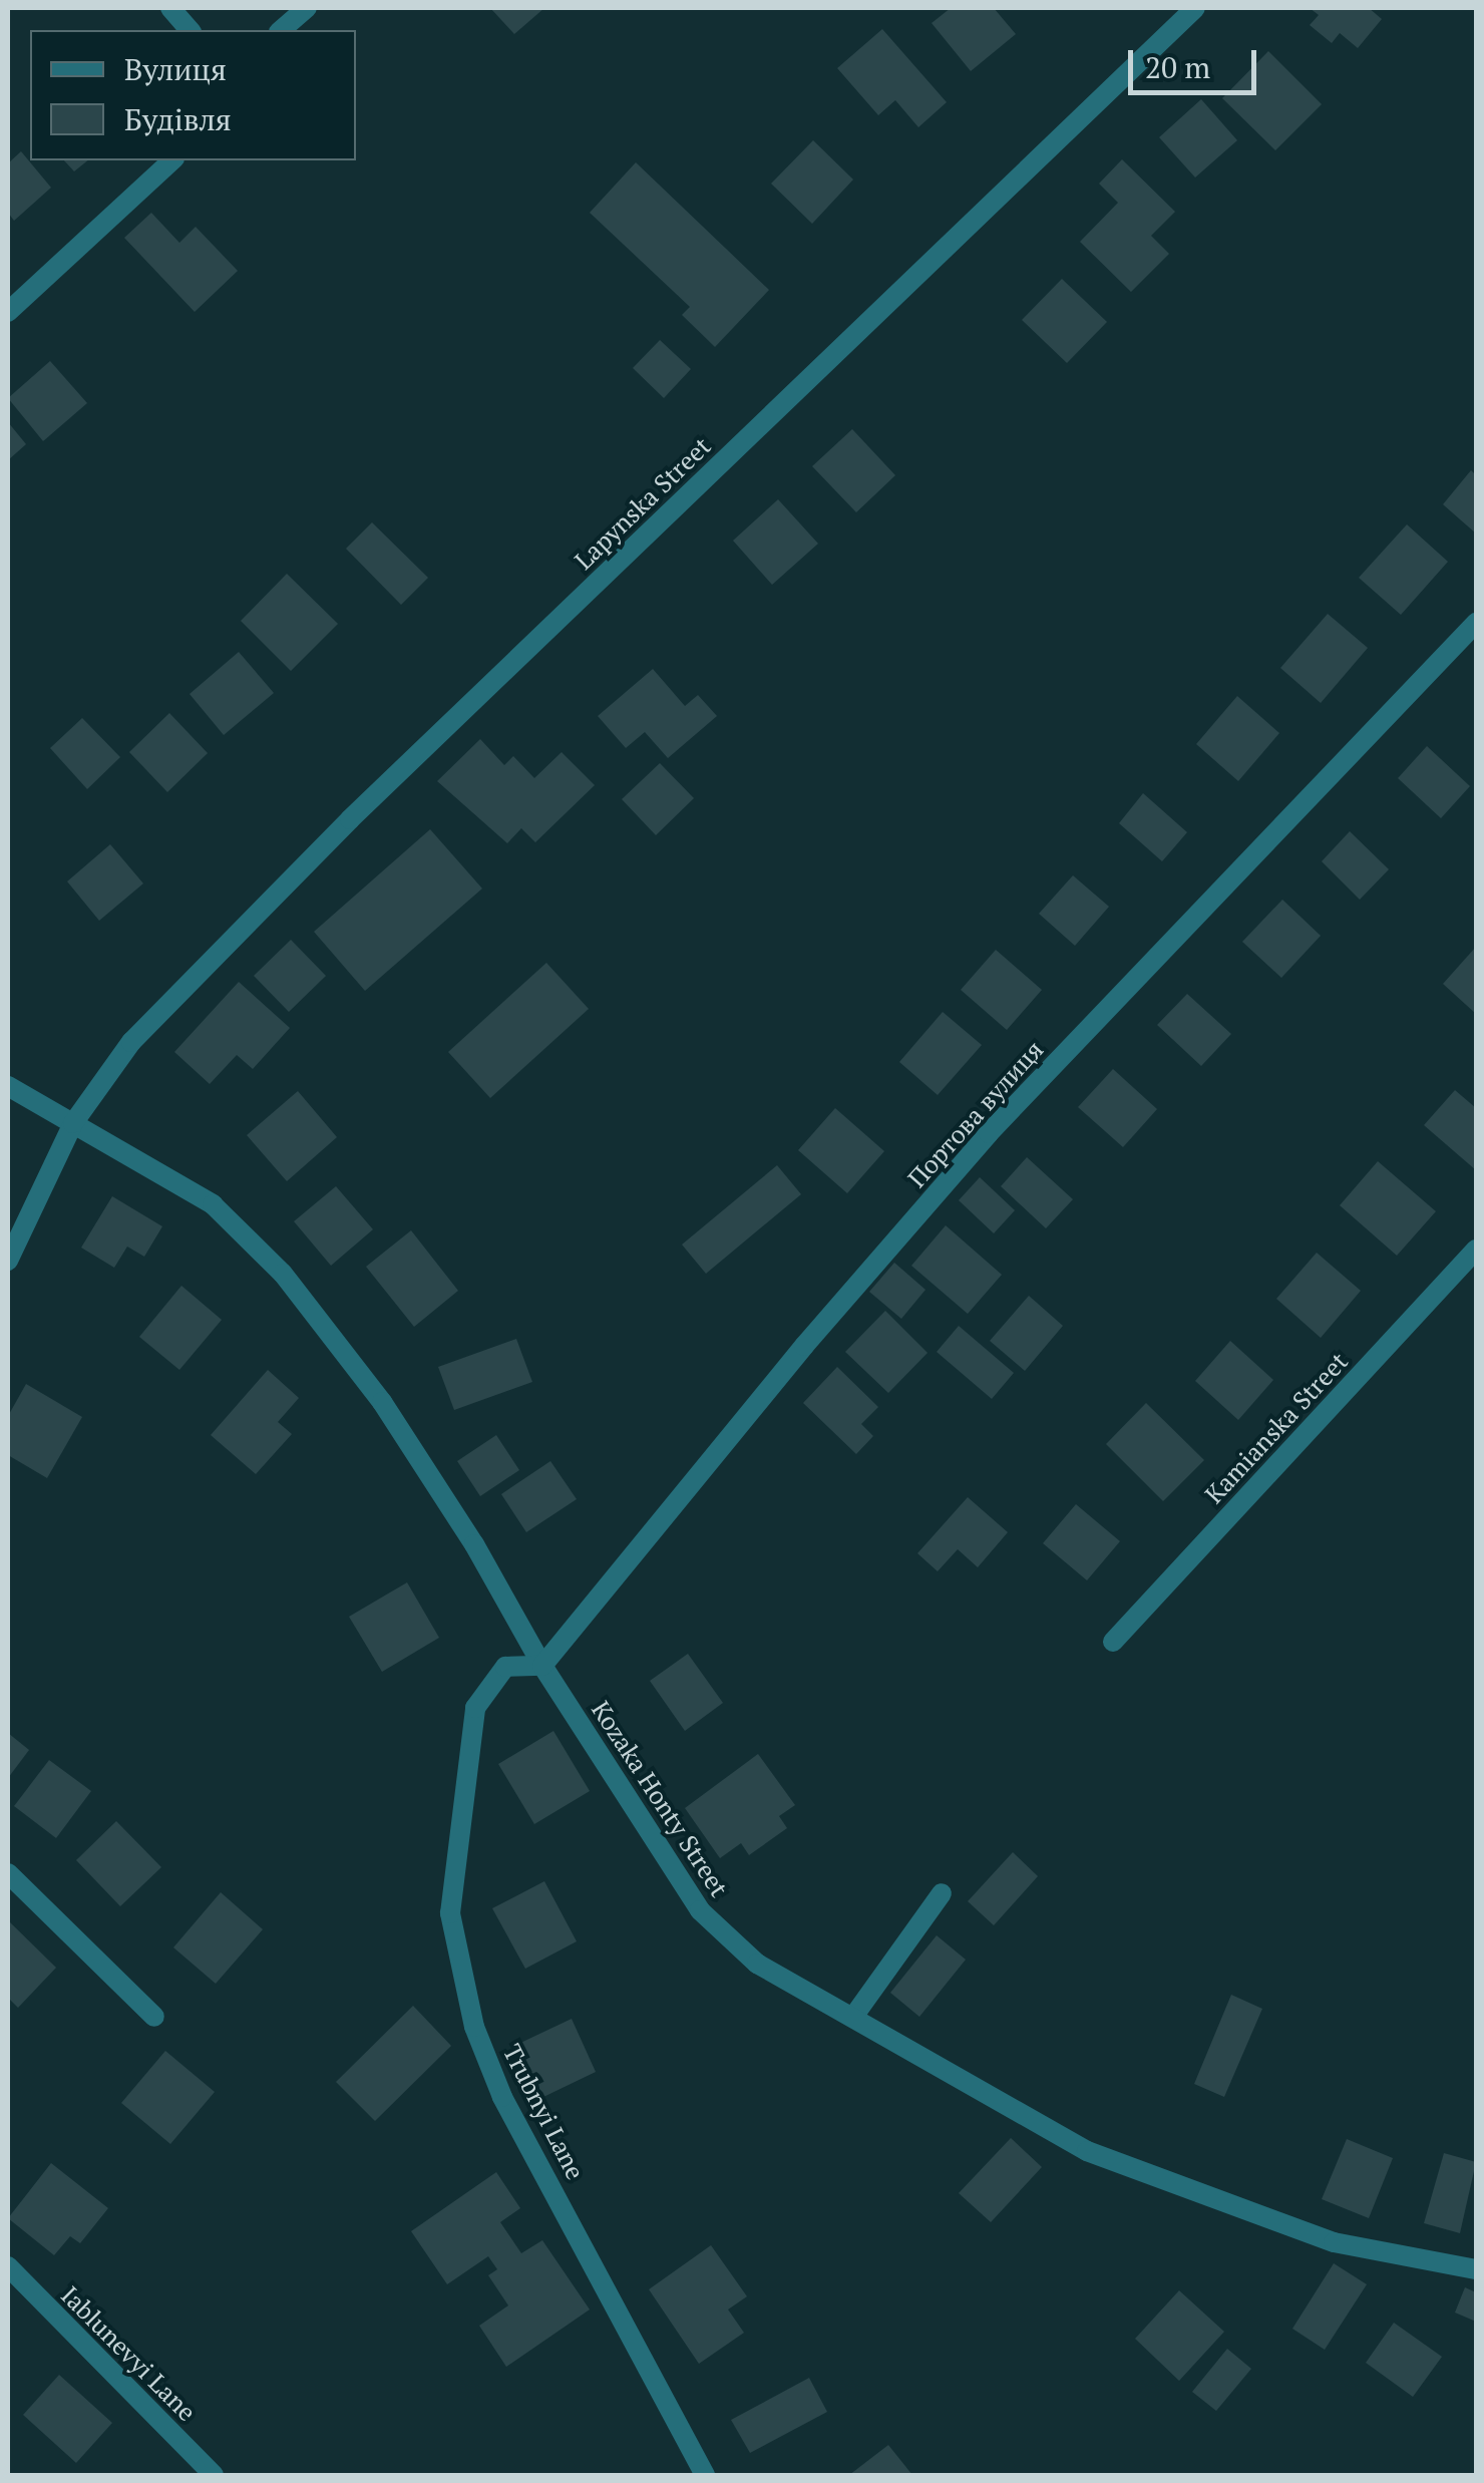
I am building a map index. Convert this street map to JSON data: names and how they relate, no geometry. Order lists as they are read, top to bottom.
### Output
{
  "streets": {
    "street": [
      "Портова вулиця",
      "Kamianska Street",
      "Kozaka Honty Street",
      "Trubnyi Lane",
      "Iablunevyi Lane"
    ]
  },
  "crossings": [
    ["Портова вулиця", "Kozaka Honty Street"],
    ["Портова вулиця", "Trubnyi Lane"],
    ["Kozaka Honty Street", "Trubnyi Lane"]
  ],
  "legend": ["Вулиця", "Будівля"],
  "scale_bar": "20 m"
}
